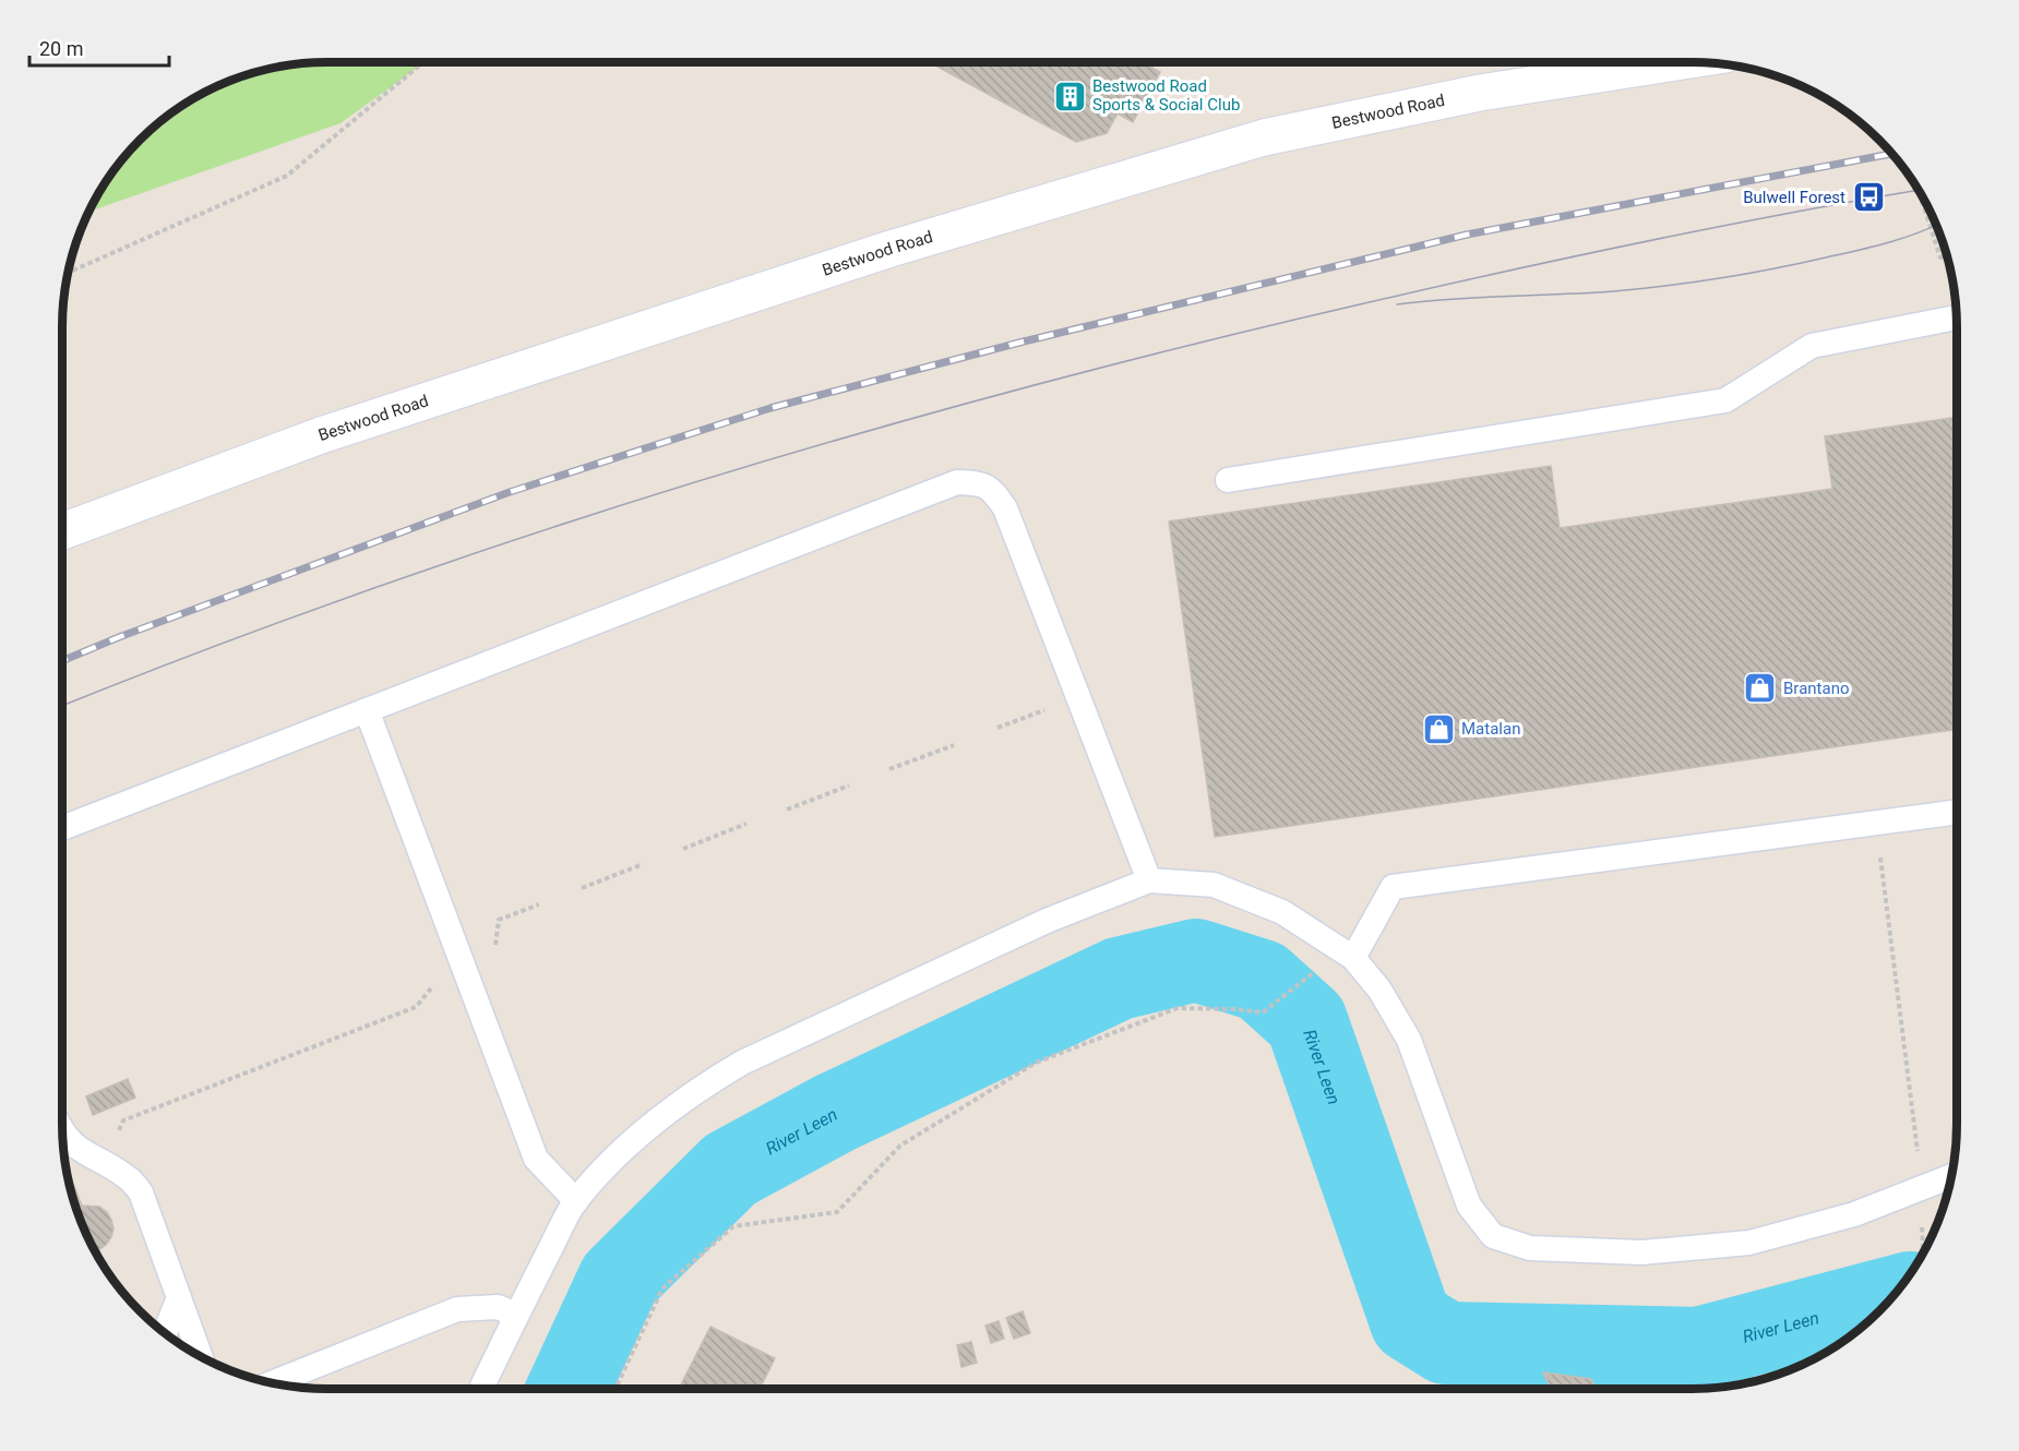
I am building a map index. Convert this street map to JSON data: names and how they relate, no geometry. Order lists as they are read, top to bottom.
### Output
{
  "streets": {
    "street": ["Bestwood Road"]
  },
  "water": ["River Leen"],
  "places": {
    "building": ["Bestwood Road Sports & Social Club"],
    "bus stop": ["Bulwell Forest"],
    "shop": ["Brantano", "Matalan"]
  },
  "scale_bar": "20 m"
}
